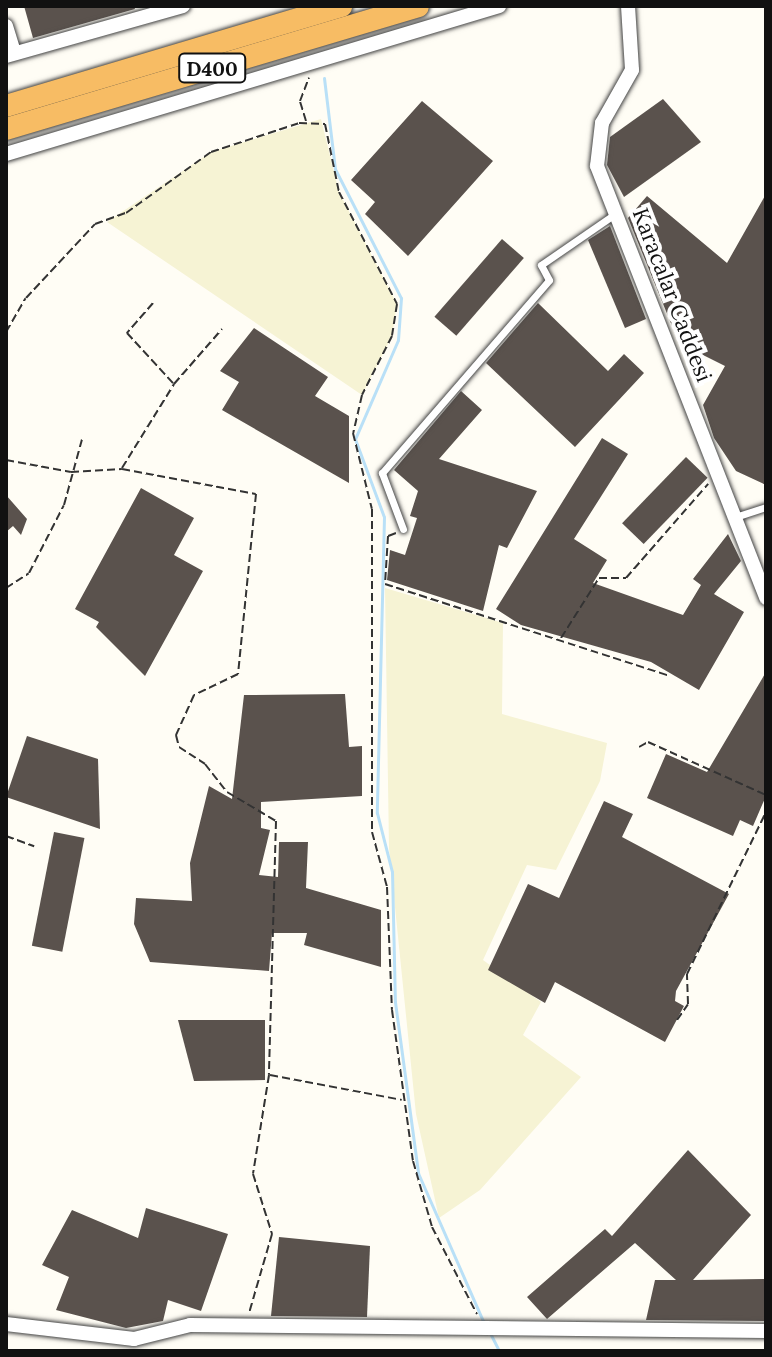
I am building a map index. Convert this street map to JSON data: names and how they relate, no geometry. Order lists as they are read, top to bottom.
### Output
{
  "streets": {
    "highway": ["D400"],
    "street": ["Karacalar Caddesi"]
  }
}
